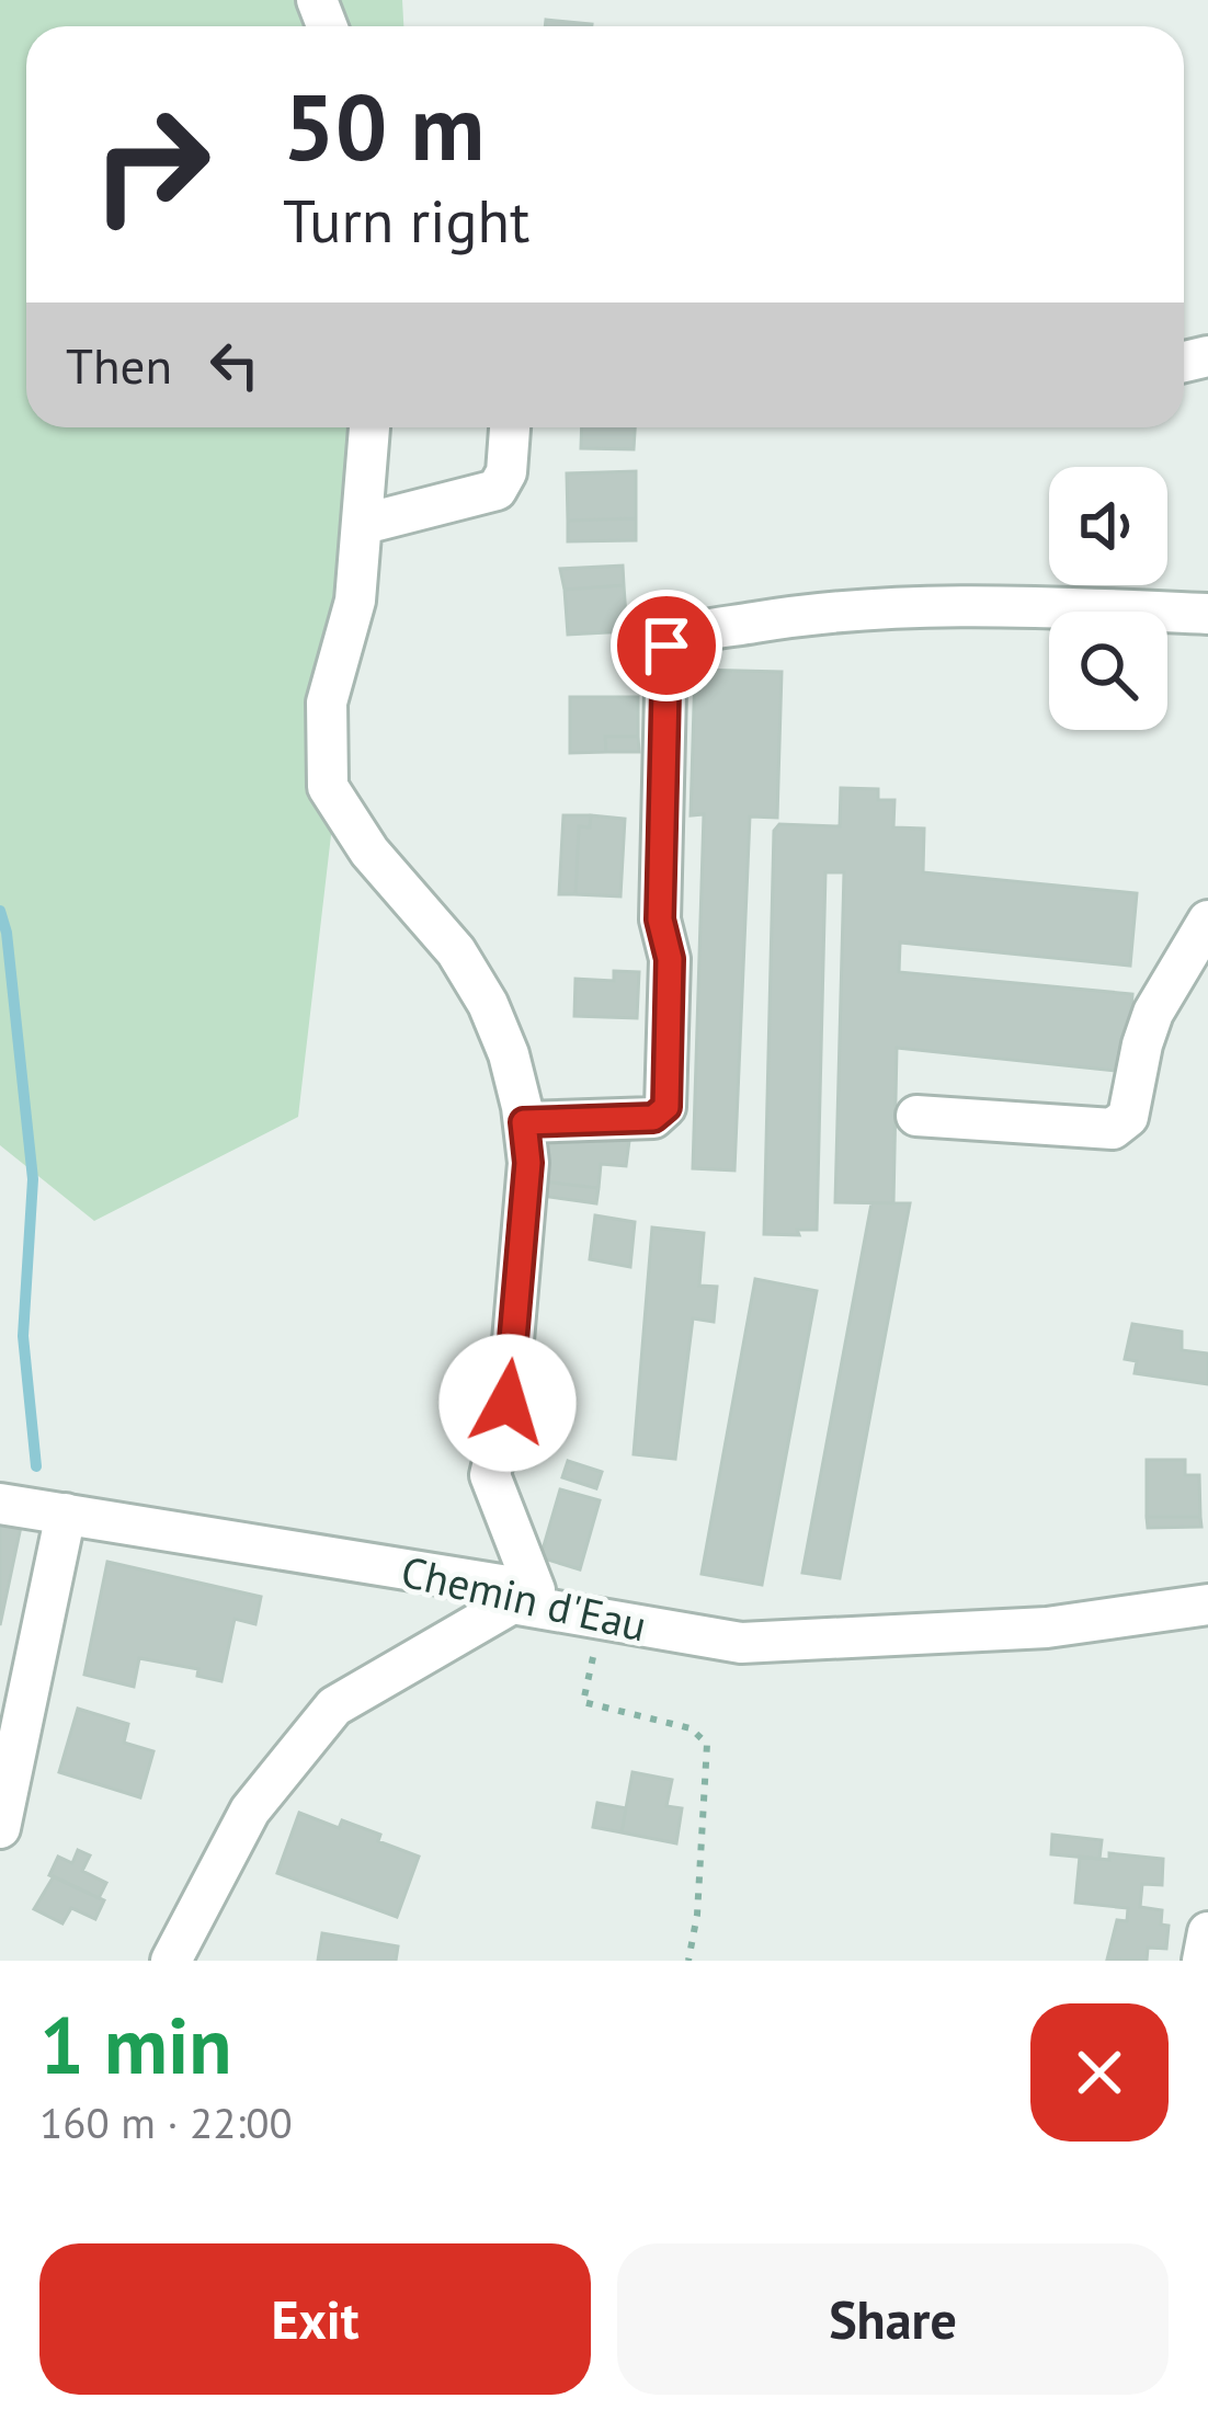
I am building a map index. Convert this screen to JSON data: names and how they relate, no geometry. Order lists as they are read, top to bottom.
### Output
{
  "streets": {
    "street": ["Chemin d'Eau"]
  },
  "page": {
    "turn": ["50 m", "Turn right"],
    "then": "Then",
    "heading": ["1 min", "160 m · 22:00"],
    "buttons": ["Exit", "Share"]
  }
}
